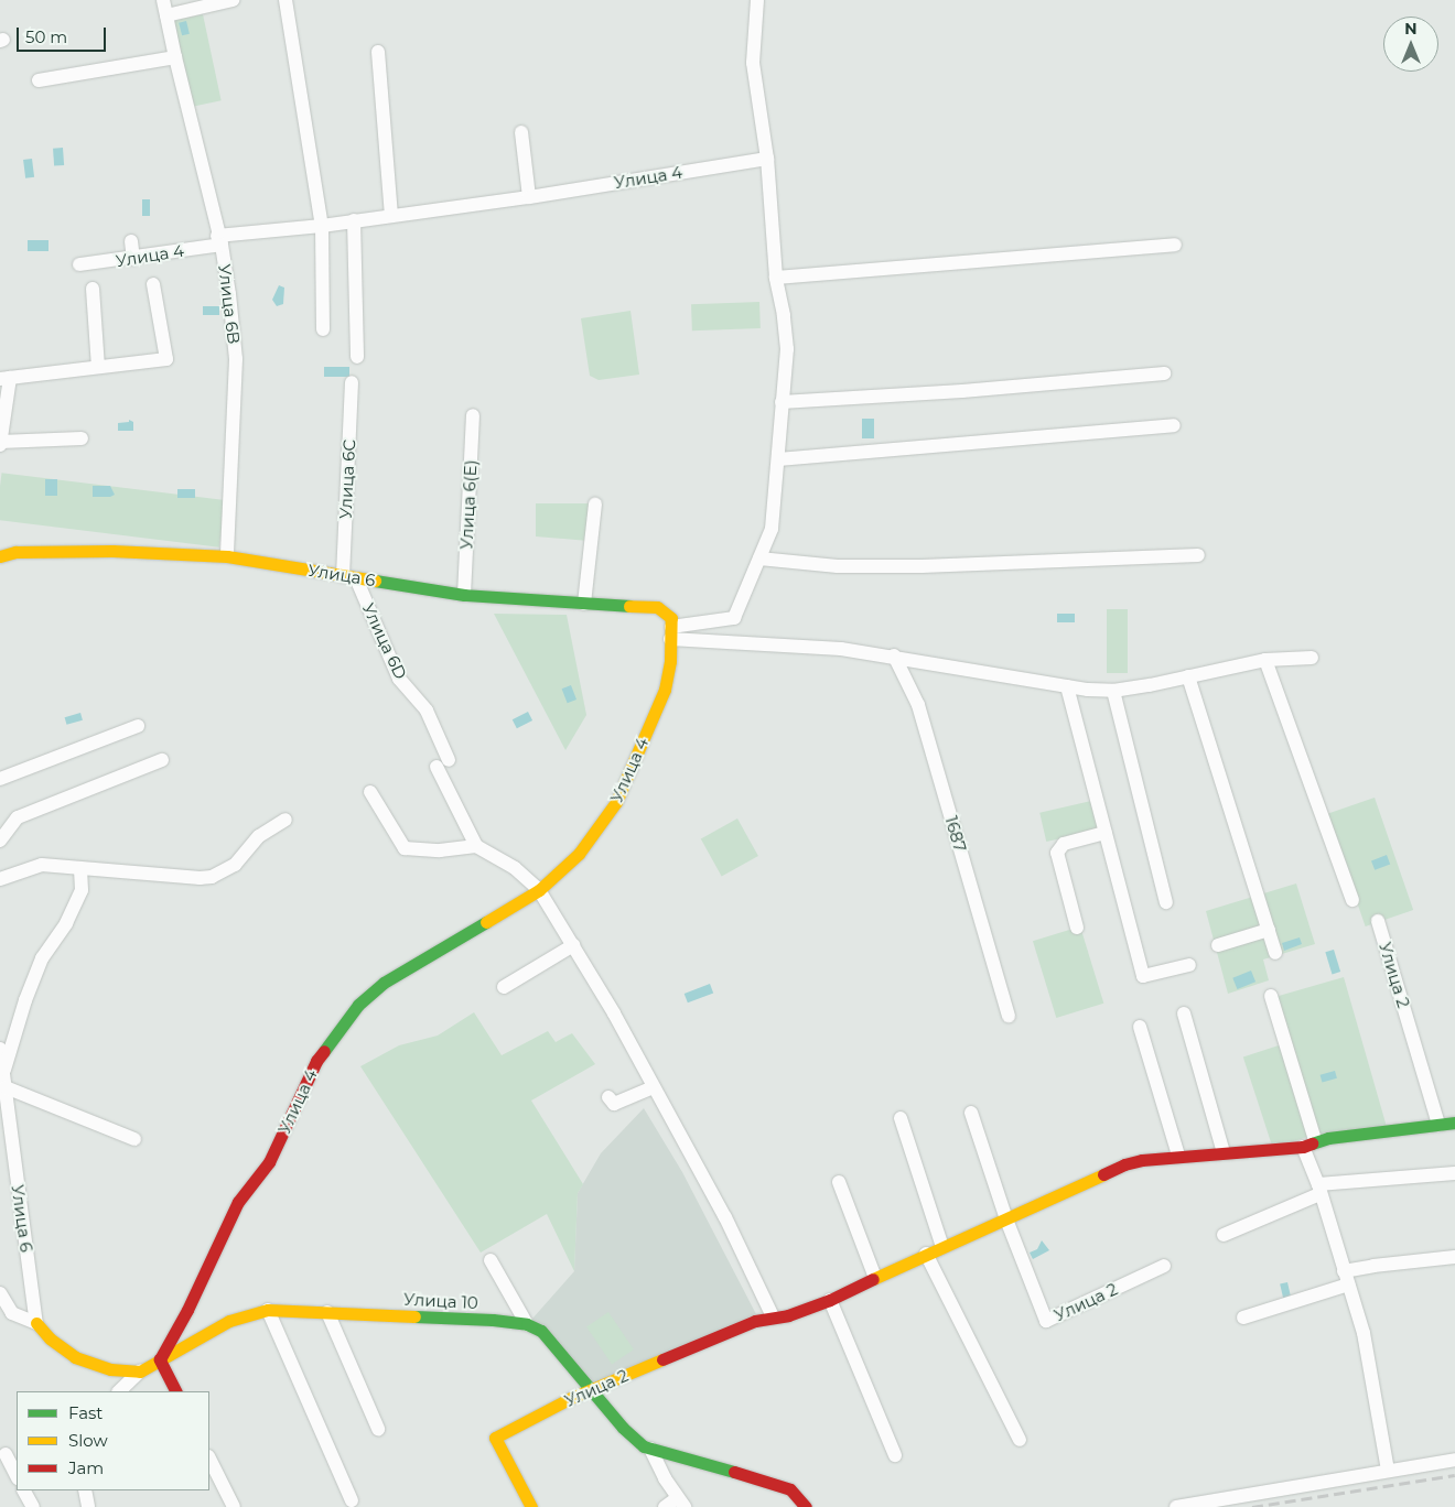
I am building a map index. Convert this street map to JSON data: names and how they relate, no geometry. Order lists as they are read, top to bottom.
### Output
{
  "streets": {
    "street": [
      "Улица 4",
      "Улица 6B",
      "Улица 6C",
      "Улица 6(E)",
      "Улица 6",
      "Улица 6D",
      "1687",
      "Улица 2",
      "Улица 10"
    ]
  },
  "crossings": [
    ["Улица 4", "Улица 6B"],
    ["Улица 4", "Улица 6"],
    ["Улица 4", "Улица 10"],
    ["Улица 6B", "Улица 6"],
    ["Улица 6C", "Улица 6"],
    ["Улица 6C", "Улица 6D"],
    ["Улица 6(E)", "Улица 6"],
    ["Улица 6", "Улица 6D"],
    ["Улица 2", "Улица 10"]
  ],
  "legend": ["Fast", "Slow", "Jam"],
  "scale_bar": "50 m",
  "north": "top"
}
